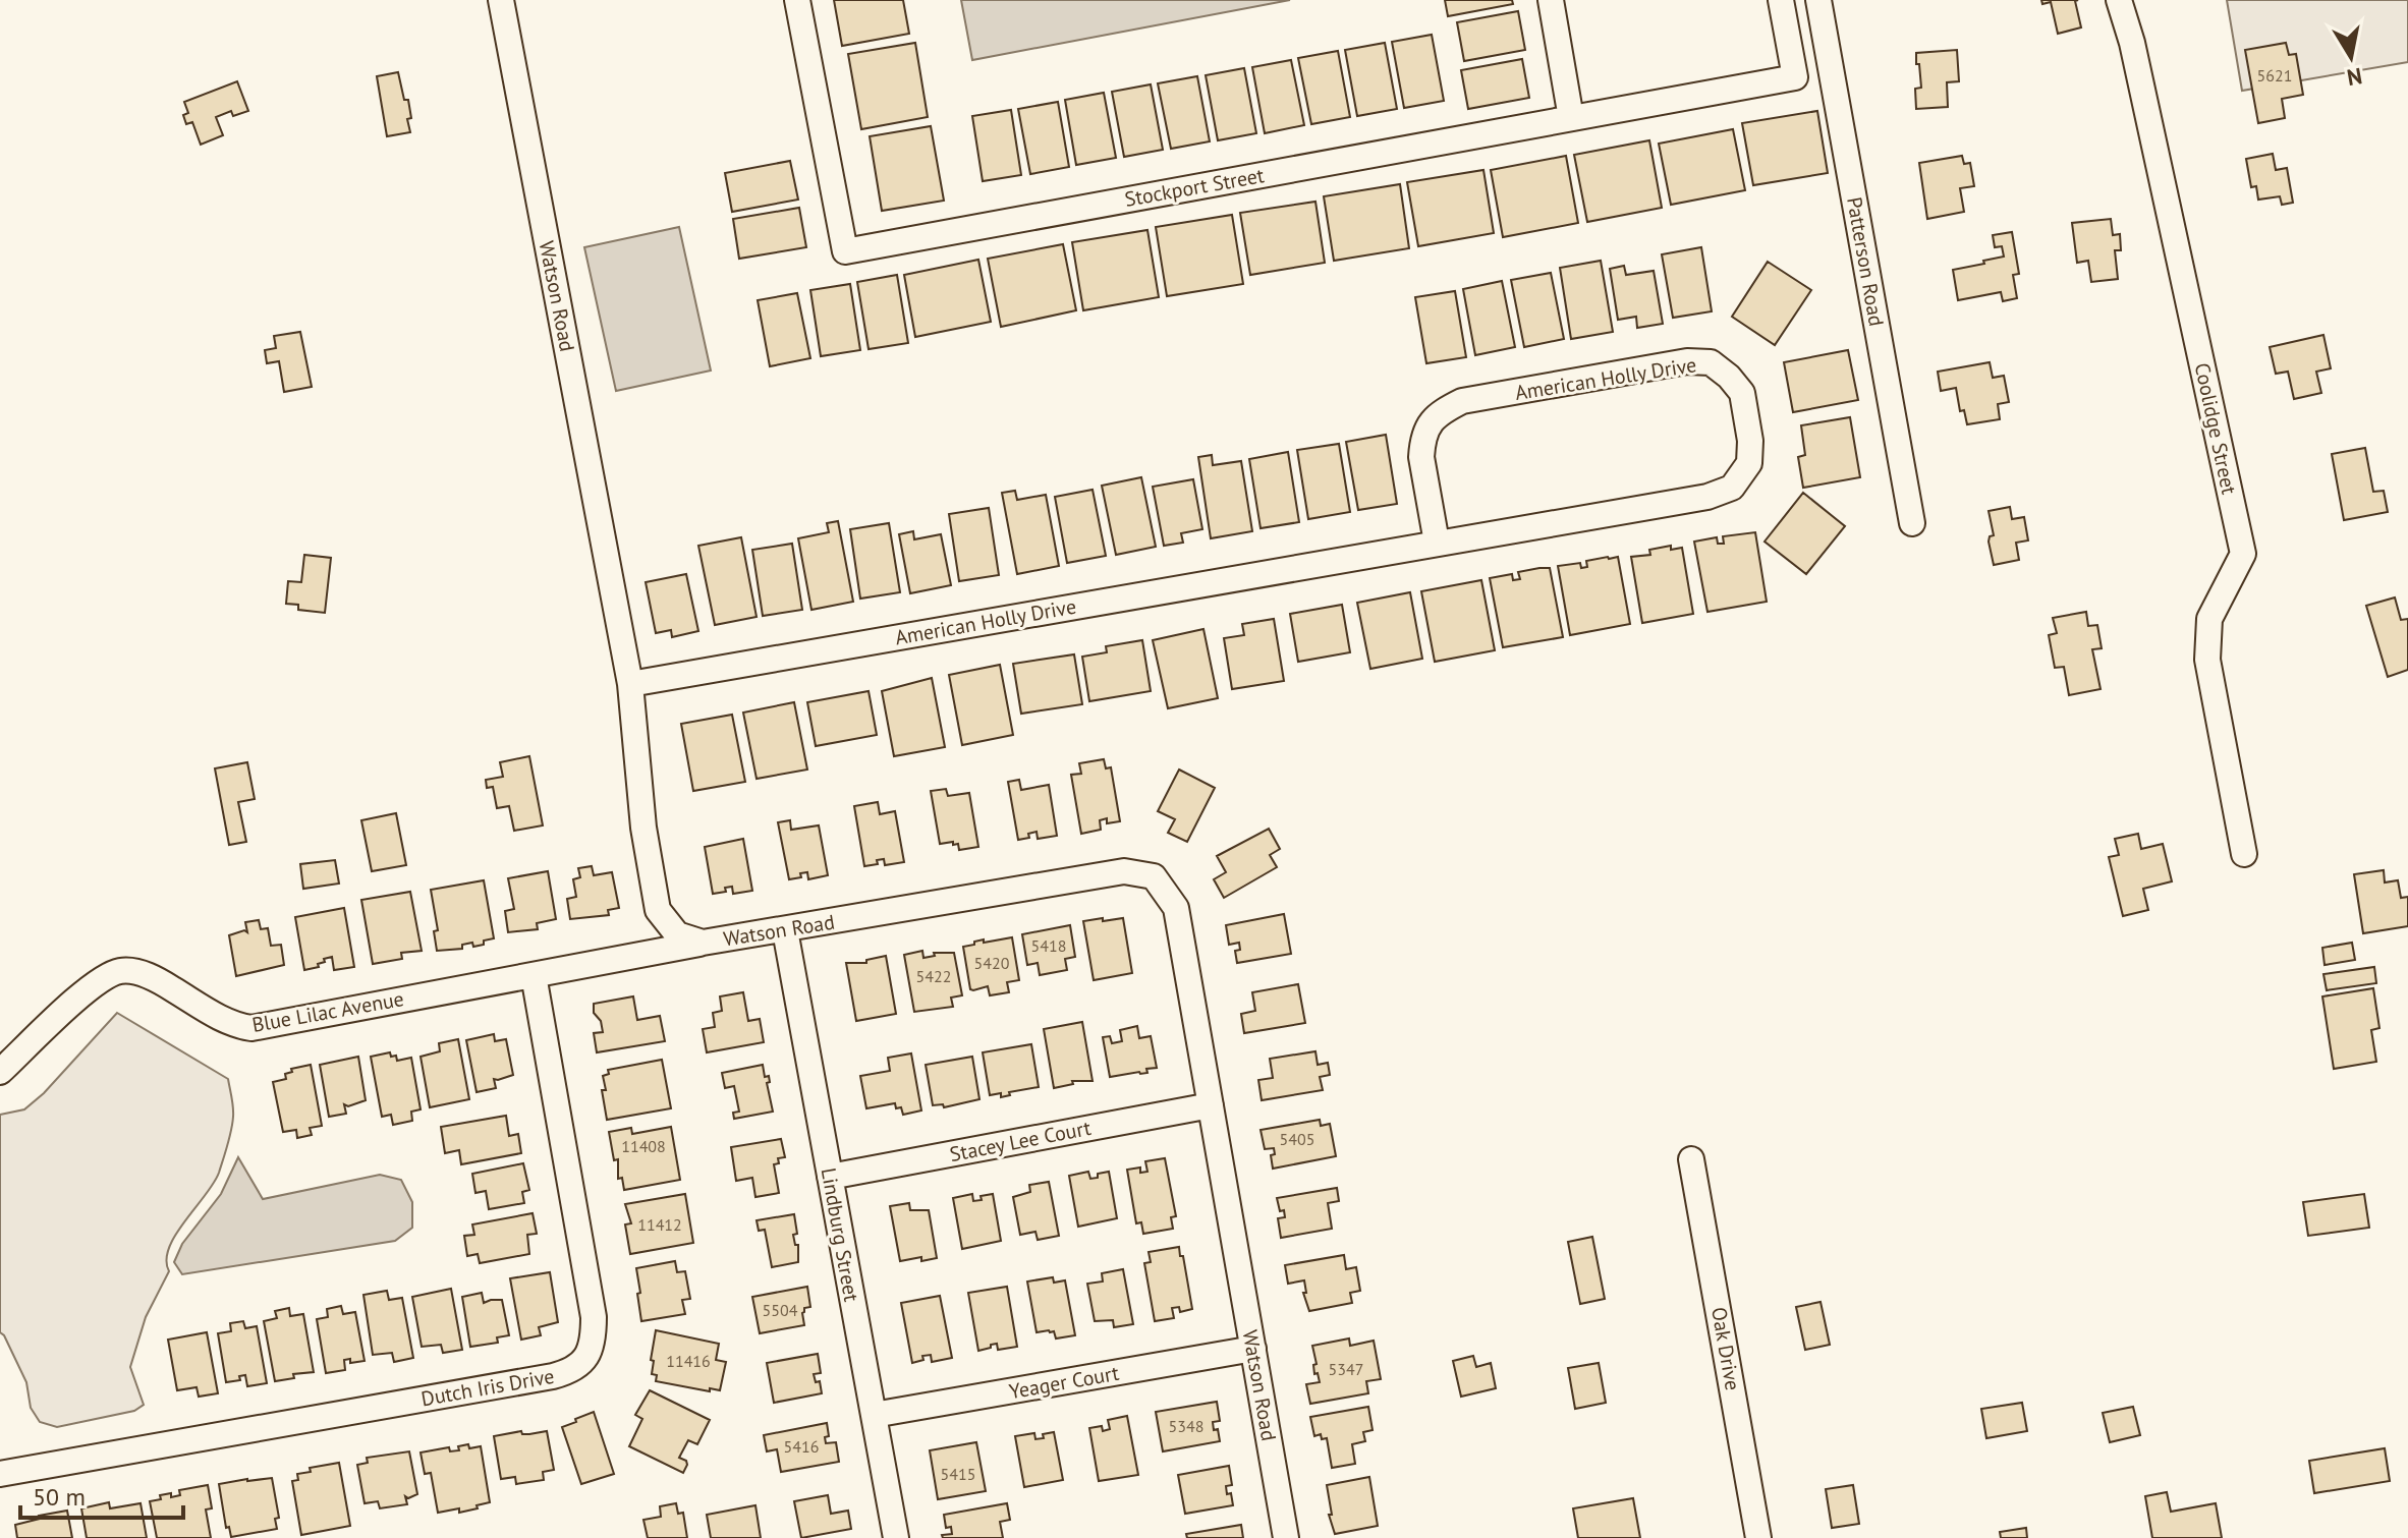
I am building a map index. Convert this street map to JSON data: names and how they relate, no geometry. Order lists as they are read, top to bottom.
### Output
{
  "streets": {
    "street": [
      "Stockport Street",
      "Patterson Road",
      "Watson Road",
      "American Holly Drive",
      "Coolidge Street",
      "Blue Lilac Avenue",
      "Stacey Lee Court",
      "Lindburg Street",
      "Oak Drive",
      "Yeager Court",
      "Dutch Iris Drive"
    ]
  },
  "crossings": [
    ["Watson Road", "American Holly Drive"],
    ["Watson Road", "Blue Lilac Avenue"],
    ["Watson Road", "Stacey Lee Court"],
    ["Watson Road", "Lindburg Street"],
    ["Watson Road", "Yeager Court"],
    ["Blue Lilac Avenue", "Dutch Iris Drive"],
    ["Stacey Lee Court", "Lindburg Street"],
    ["Lindburg Street", "Yeager Court"]
  ],
  "house_numbers": [
    "5621",
    "5418",
    "5420",
    "5422",
    "5405",
    "11408",
    "11412",
    "5504",
    "11416",
    "5347",
    "5348",
    "5416",
    "5415"
  ],
  "scale_bar": "50 m",
  "north": "bottom"
}
